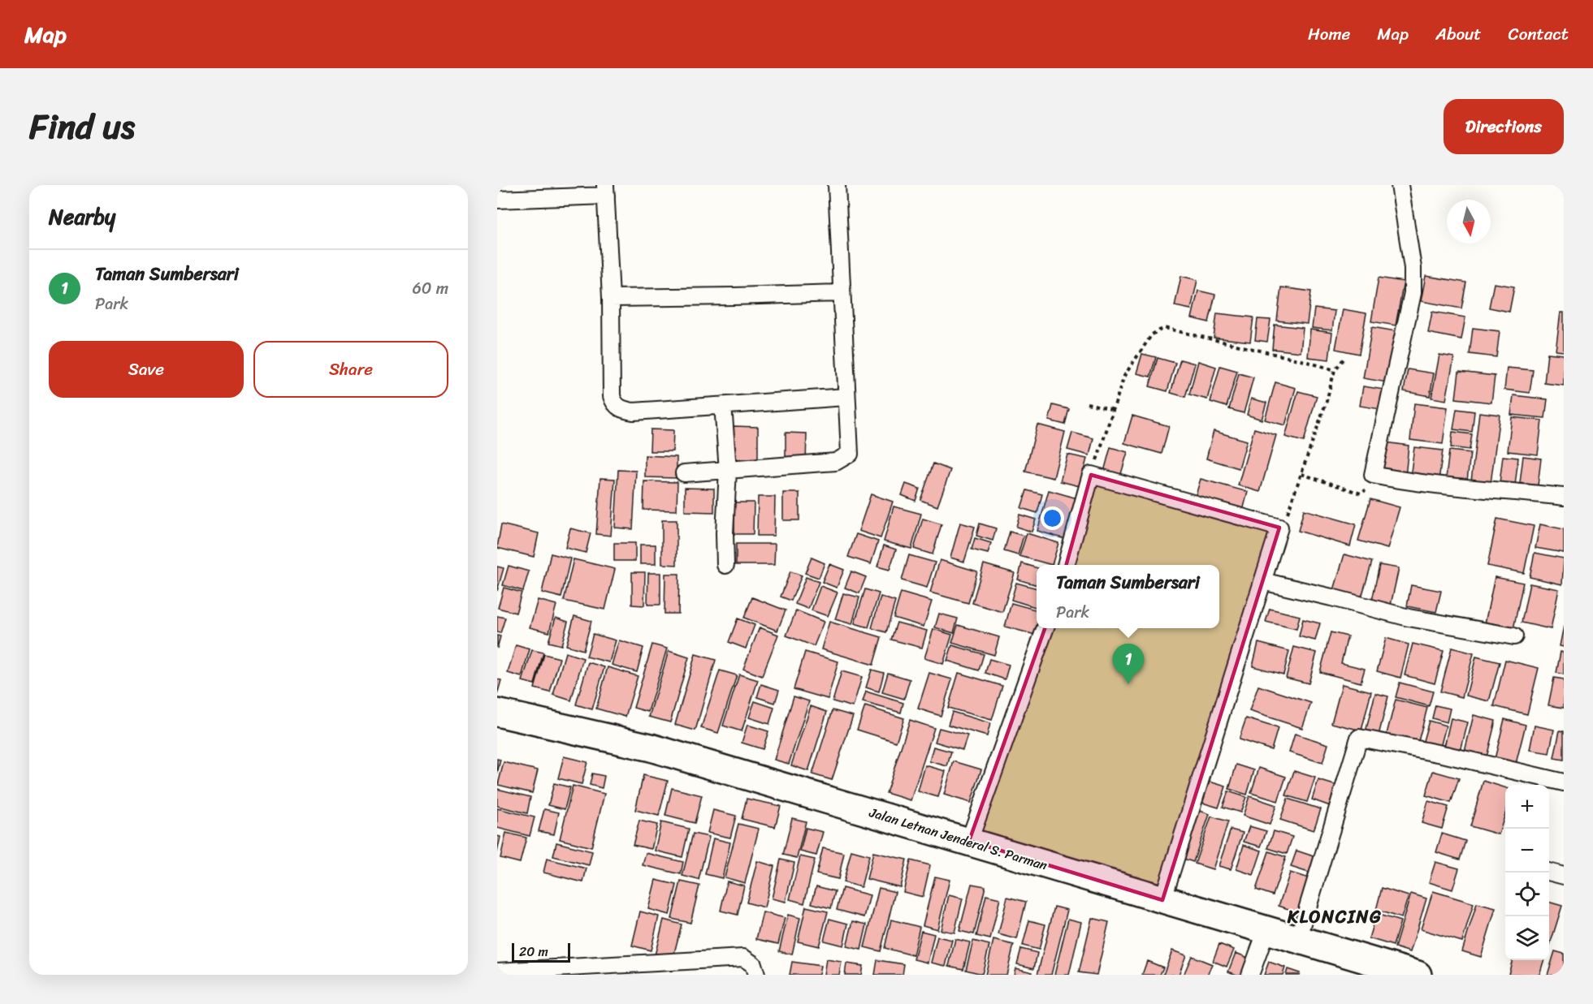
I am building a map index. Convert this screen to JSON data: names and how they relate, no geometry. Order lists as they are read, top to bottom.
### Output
{
  "streets": {
    "highway": ["Jalan Letnan Jenderal S. Parman"]
  },
  "districts": ["KLONCING"],
  "scale_bar": "20 m",
  "north": "bottom",
  "page": {
    "header": "Map",
    "nav": [
      "Home",
      "Map",
      "About",
      "Contact"
    ],
    "title": "Find us",
    "buttons": [
      "Directions",
      ["Save", "Share"]
    ],
    "heading": "Nearby",
    "list": [
      {
        "mark": "1",
        "name": "Taman Sumbersari",
        "note": "Park",
        "value": "60 m"
      }
    ],
    "popup": ["Taman Sumbersari", "Park"],
    "pins": "1",
    "map_buttons": ["+", "−"],
    "scale": "20 m"
  }
}
